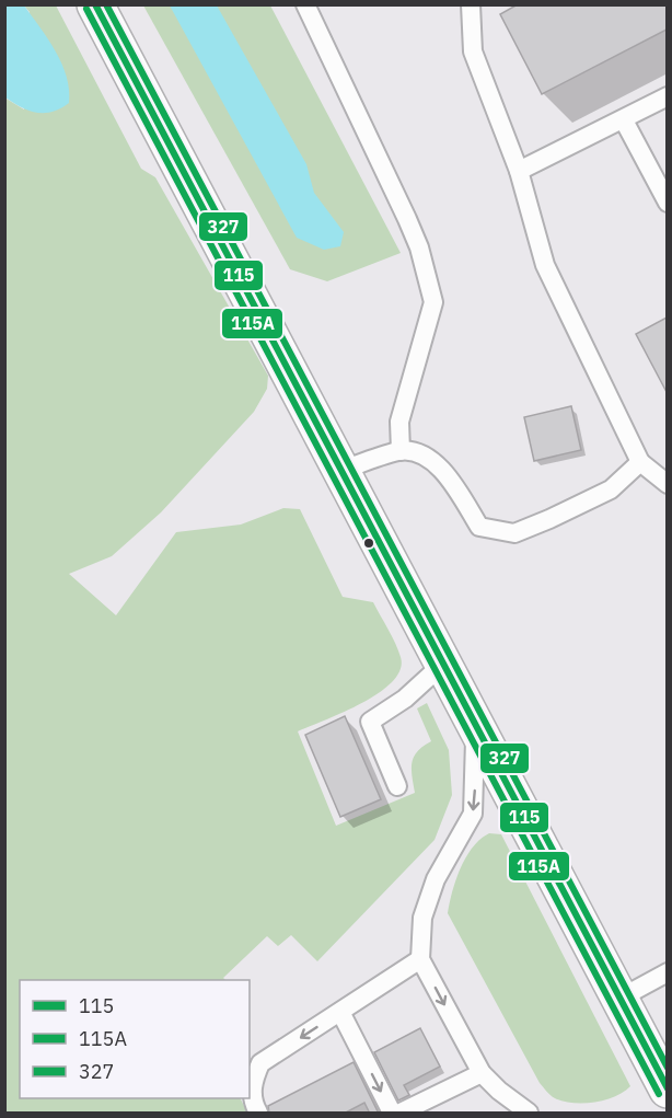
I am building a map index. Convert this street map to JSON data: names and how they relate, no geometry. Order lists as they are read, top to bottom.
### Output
{
  "lines": ["transit line 115", "transit line 327", "transit line 115А"],
  "legend": ["115", "115А", "327"]
}
